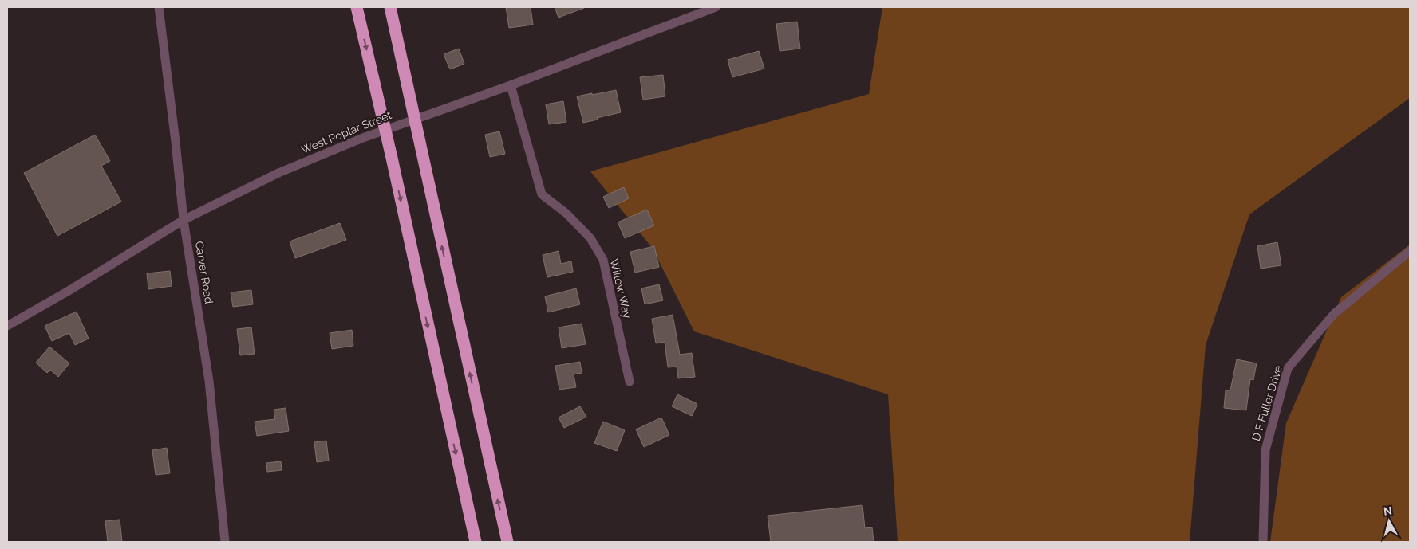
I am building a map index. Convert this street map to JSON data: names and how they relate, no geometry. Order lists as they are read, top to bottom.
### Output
{
  "streets": {
    "street": [
      "West Poplar Street",
      "Carver Road",
      "Willow Way",
      "D F Fuller Drive"
    ]
  },
  "crossings": [
    ["West Poplar Street", "Carver Road"],
    ["West Poplar Street", "Willow Way"]
  ],
  "north": "top"
}
